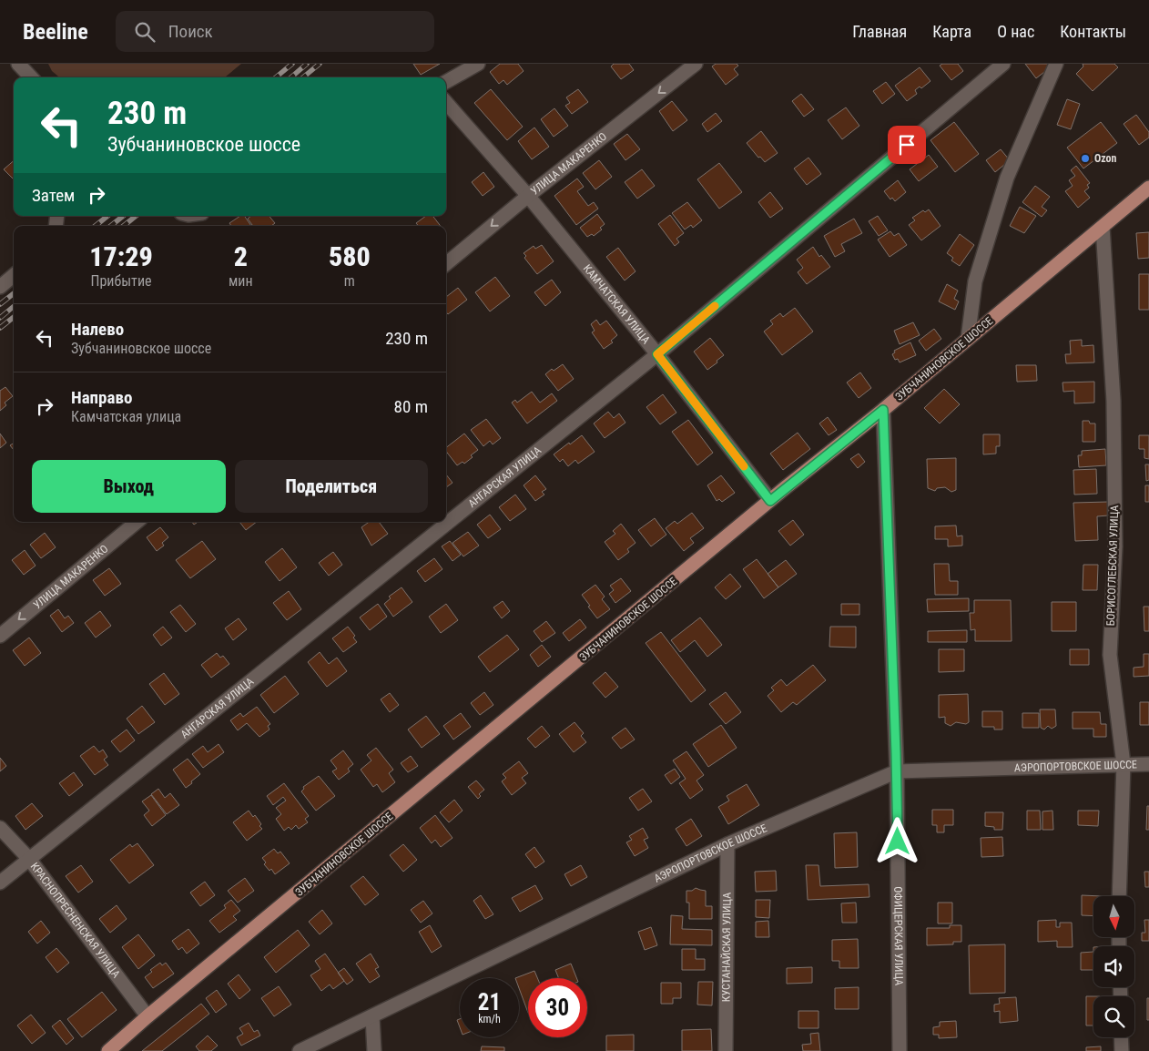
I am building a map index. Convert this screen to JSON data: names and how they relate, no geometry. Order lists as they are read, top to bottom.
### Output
{
  "streets": {
    "main road": ["ЗУБЧАНИНОВСКОЕ ШОССЕ"],
    "street": [
      "УЛИЦА МАКАРЕНКО",
      "КАМЧАТСКАЯ УЛИЦА",
      "АНГАРСКАЯ УЛИЦА",
      "БОРИСОГЛЕБСКАЯ УЛИЦА",
      "АЭРОПОРТОВСКОЕ ШОССЕ",
      "КРАСНОПРЕСНЕНСКАЯ УЛИЦА",
      "ОФИЦЕРСКАЯ УЛИЦА",
      "КУСТАНАЙСКАЯ УЛИЦА"
    ]
  },
  "crossings": [
    ["УЛИЦА МАКАРЕНКО", "КАМЧАТСКАЯ УЛИЦА"],
    ["КАМЧАТСКАЯ УЛИЦА", "ЗУБЧАНИНОВСКОЕ ШОССЕ"],
    ["КАМЧАТСКАЯ УЛИЦА", "АНГАРСКАЯ УЛИЦА"],
    ["ЗУБЧАНИНОВСКОЕ ШОССЕ", "БОРИСОГЛЕБСКАЯ УЛИЦА"],
    ["ЗУБЧАНИНОВСКОЕ ШОССЕ", "КРАСНОПРЕСНЕНСКАЯ УЛИЦА"],
    ["ЗУБЧАНИНОВСКОЕ ШОССЕ", "ОФИЦЕРСКАЯ УЛИЦА"],
    ["АНГАРСКАЯ УЛИЦА", "КРАСНОПРЕСНЕНСКАЯ УЛИЦА"],
    ["БОРИСОГЛЕБСКАЯ УЛИЦА", "АЭРОПОРТОВСКОЕ ШОССЕ"],
    ["АЭРОПОРТОВСКОЕ ШОССЕ", "ОФИЦЕРСКАЯ УЛИЦА"],
    ["АЭРОПОРТОВСКОЕ ШОССЕ", "КУСТАНАЙСКАЯ УЛИЦА"]
  ],
  "one_way": ["УЛИЦА МАКАРЕНКО"],
  "places": ["Ozon"],
  "north": "bottom",
  "page": {
    "header": "Beeline",
    "search": "Поиск",
    "nav": [
      "Главная",
      "Карта",
      "О нас",
      "Контакты"
    ],
    "turn": ["230 m", "Зубчаниновское шоссе"],
    "then": "Затем",
    "eta": [
      "17:29",
      "Прибытие",
      "2",
      "мин",
      "580",
      "m"
    ],
    "list": [
      {
        "name": "Налево",
        "note": "Зубчаниновское шоссе",
        "value": "230 m"
      },
      {
        "name": "Направо",
        "note": "Камчатская улица",
        "value": "80 m"
      }
    ],
    "buttons": ["Выход", "Поделиться"],
    "speed": "21 km/h",
    "limit": "30"
  }
}
